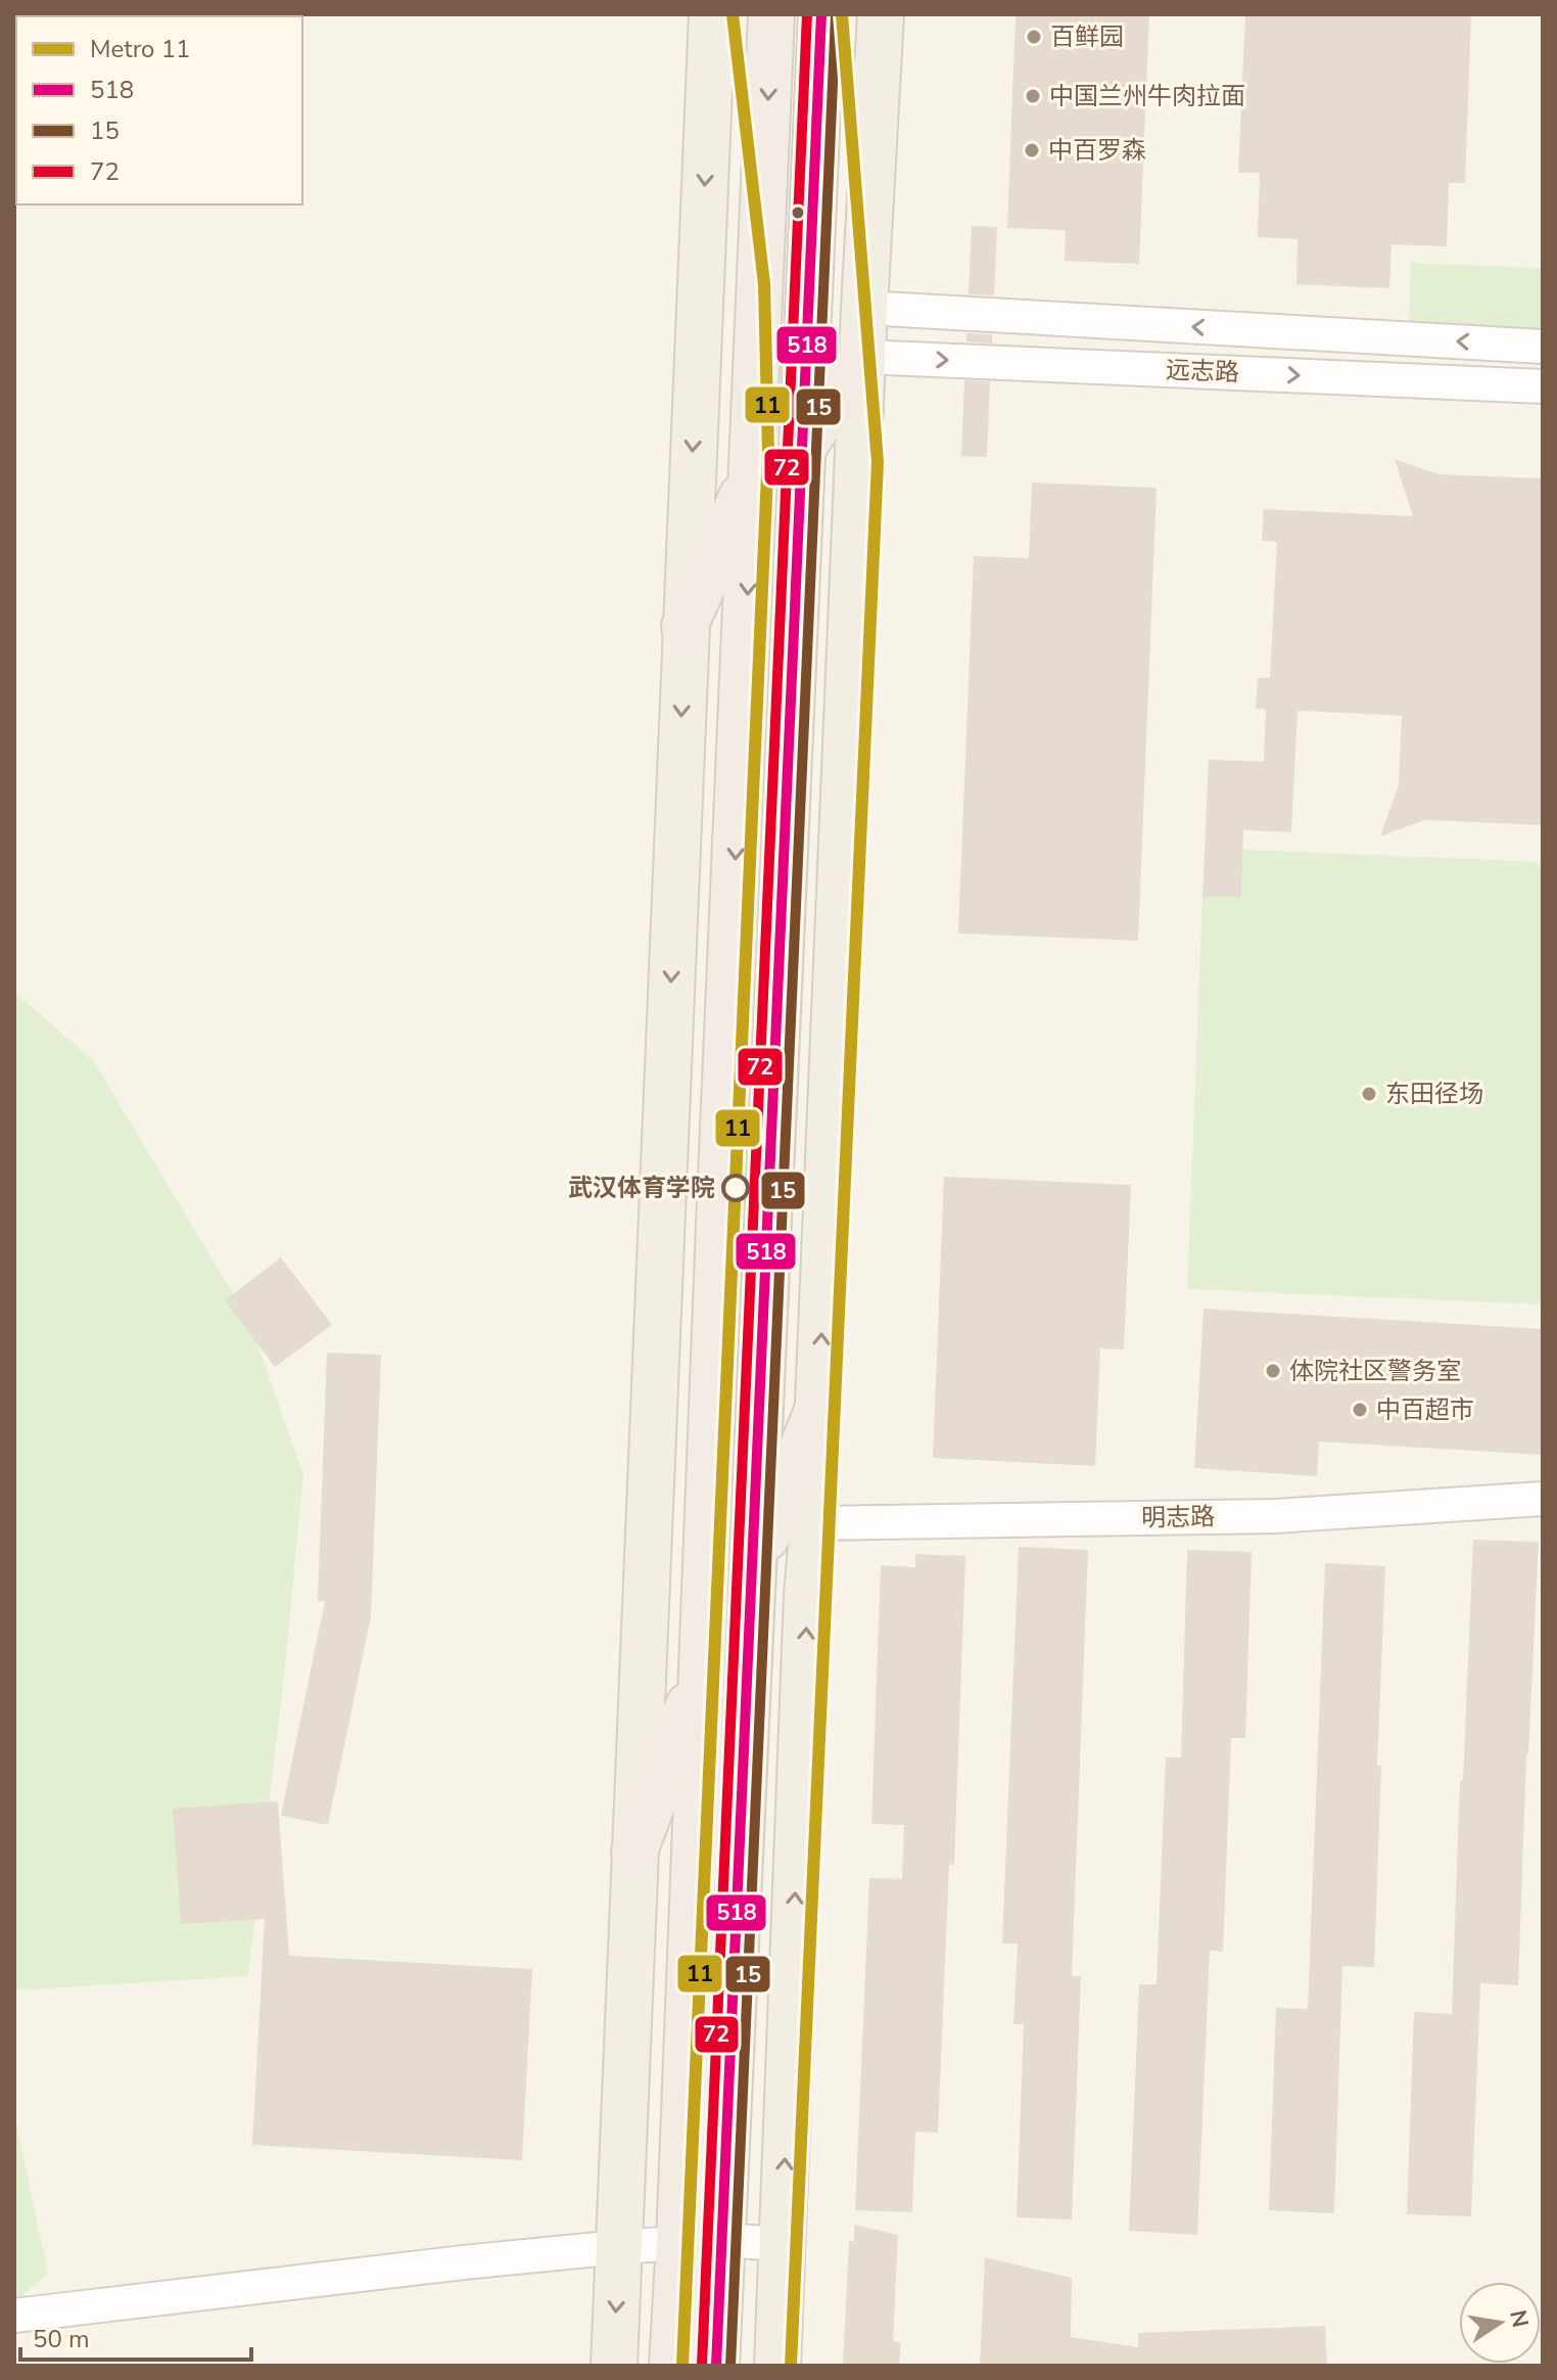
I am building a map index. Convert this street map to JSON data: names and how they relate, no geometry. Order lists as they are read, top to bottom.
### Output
{
  "streets": {
    "street": ["远志路", "明志路"]
  },
  "places": [
    "百鲜园",
    "中国兰州牛肉拉面",
    "中百罗森",
    "东田径场",
    "武汉体育学院",
    "体院社区警务室",
    "中百超市"
  ],
  "lines": [
    "metro line 11",
    "transit line 518",
    "transit line 72",
    "transit line 15"
  ],
  "legend": [
    "Metro 11",
    "518",
    "15",
    "72"
  ],
  "scale_bar": "50 m",
  "north": "right"
}
